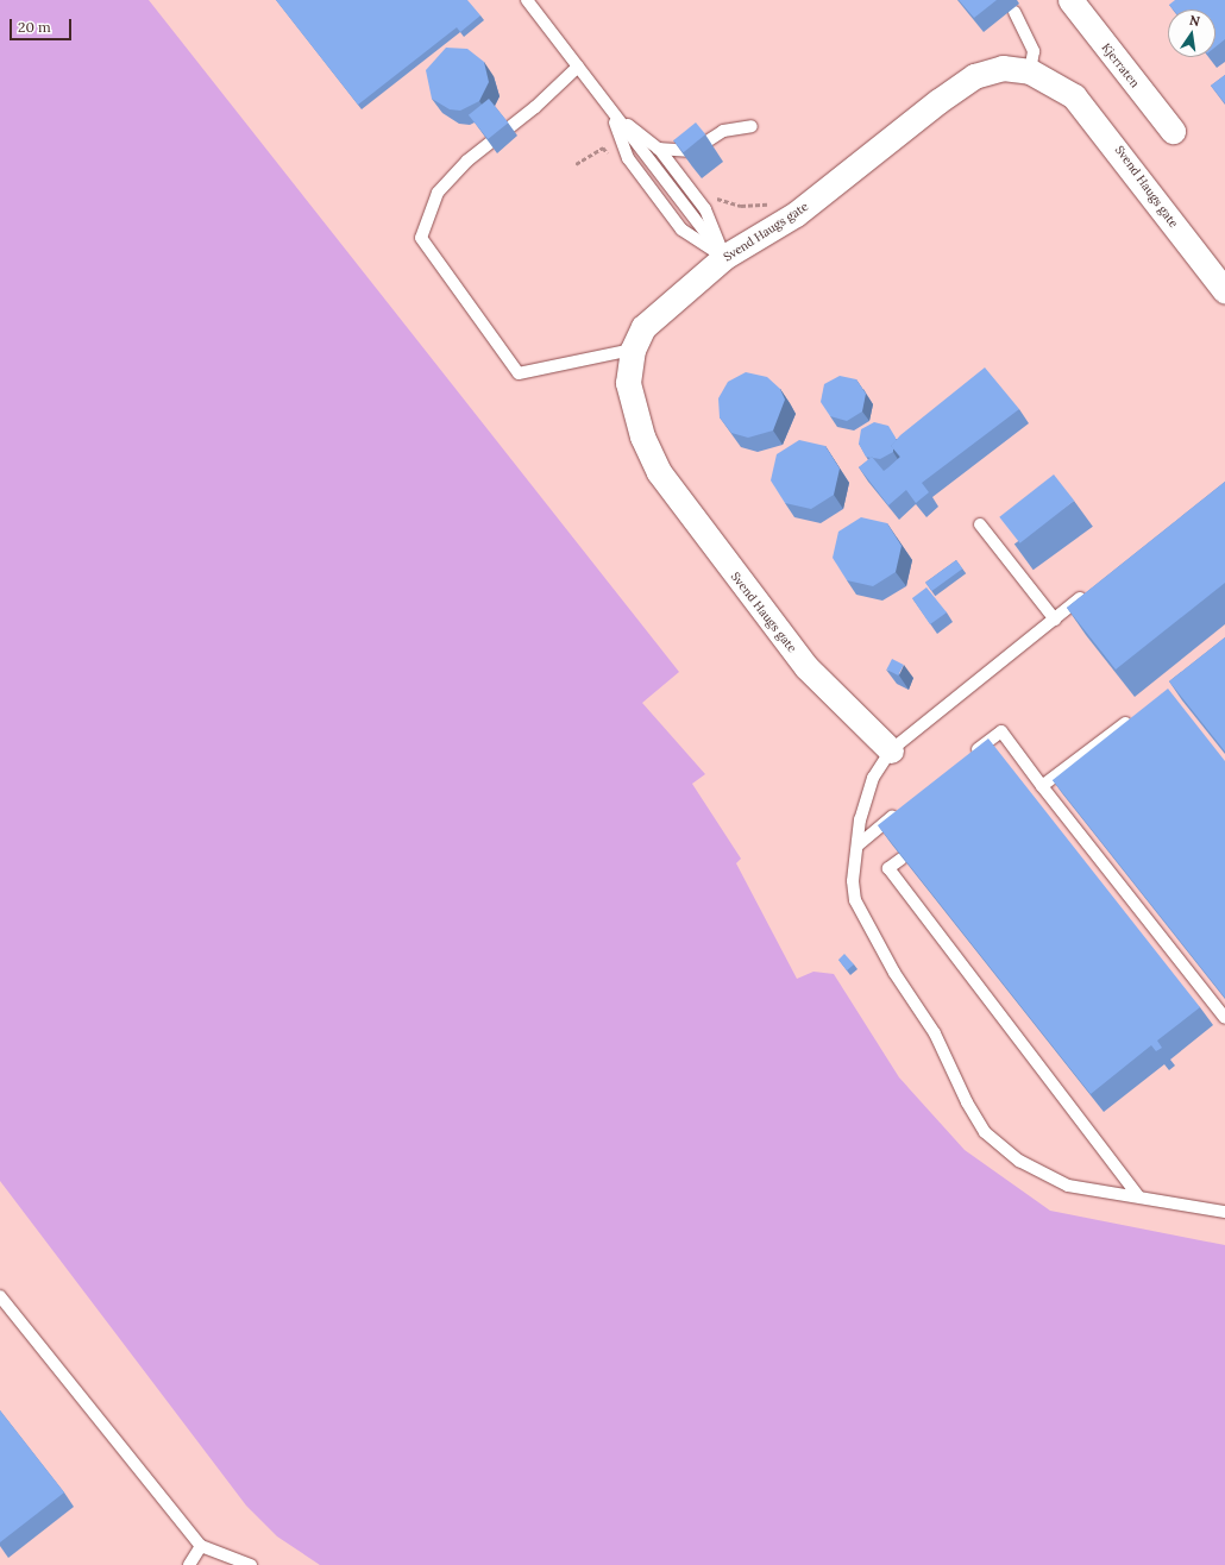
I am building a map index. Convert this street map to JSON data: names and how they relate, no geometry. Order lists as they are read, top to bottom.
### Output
{
  "streets": {
    "street": ["Kjerraten", "Svend Haugs gate"]
  },
  "scale_bar": "20 m",
  "north": "top"
}
